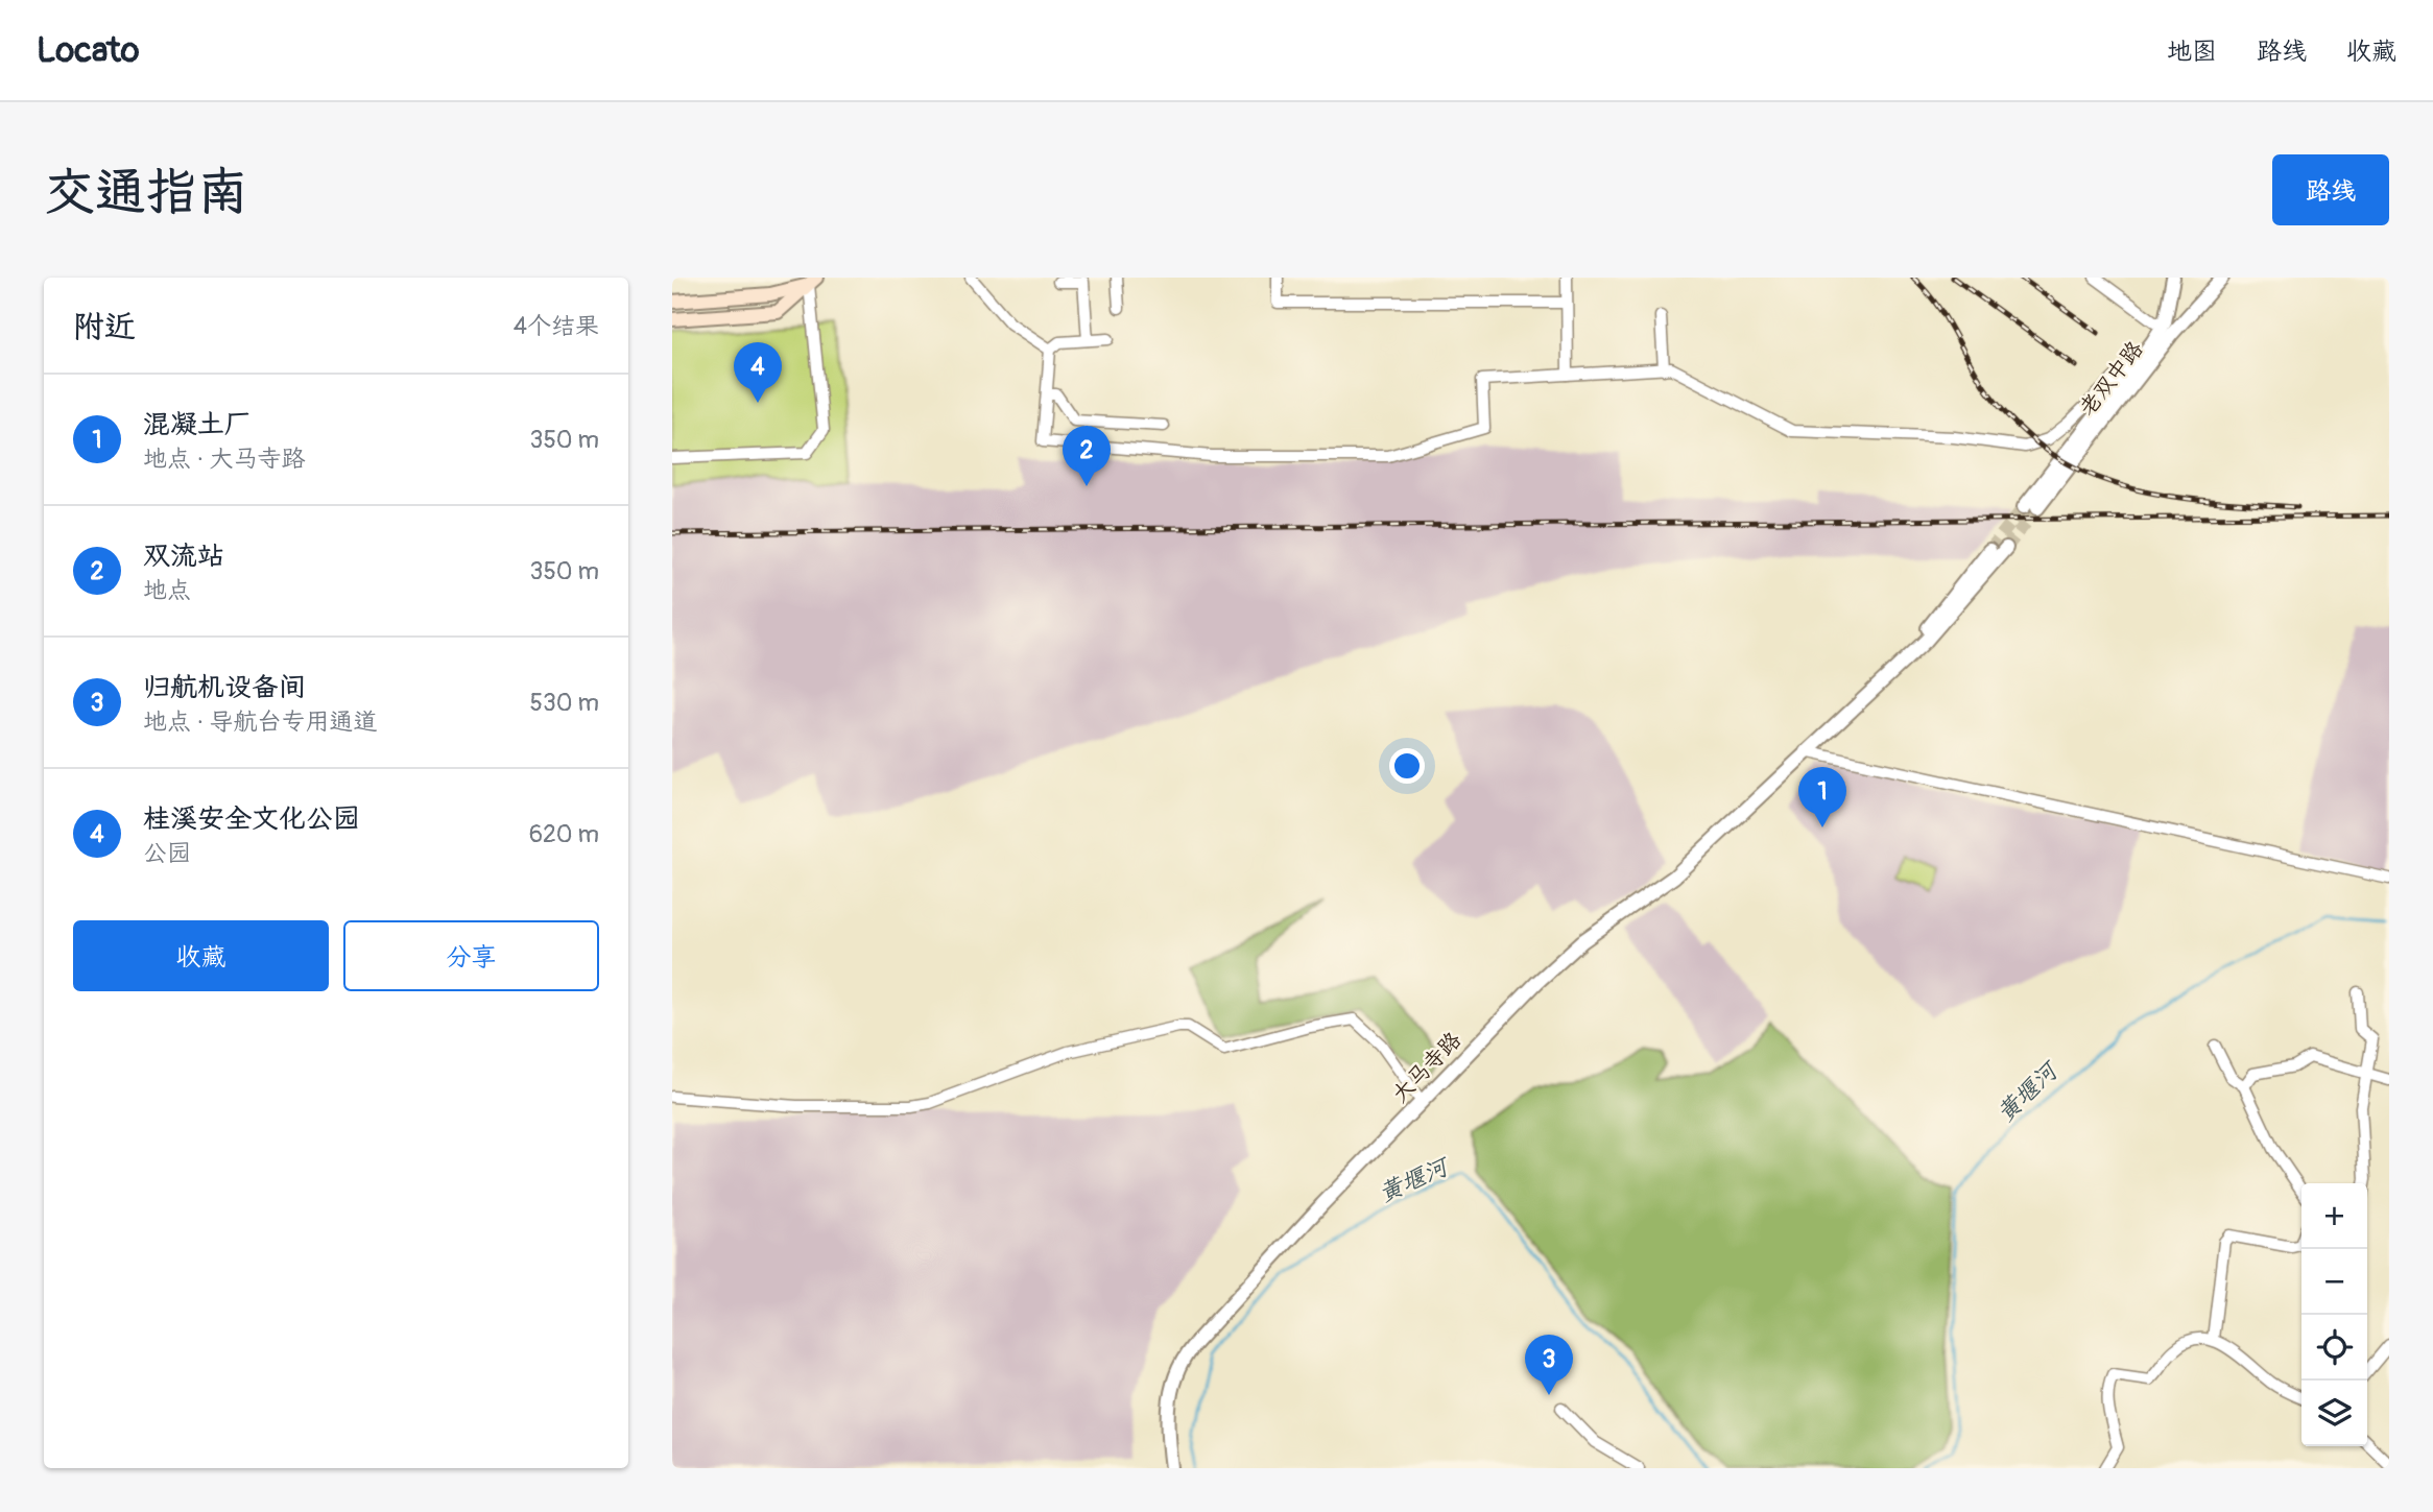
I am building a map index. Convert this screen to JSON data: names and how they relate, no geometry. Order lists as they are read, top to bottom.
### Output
{
  "streets": {
    "street": ["老双中路", "大马寺路"]
  },
  "water": ["黄堰河"],
  "page": {
    "header": "Locato",
    "nav": ["地图", "路线", "收藏"],
    "buttons": [
      "路线",
      ["收藏", "分享"]
    ],
    "title": "交通指南",
    "heading": ["附近", "4个结果"],
    "pins": [
      "4",
      "2",
      "1",
      "3"
    ],
    "list": [
      {
        "mark": "1",
        "name": "混凝土厂",
        "note": "地点 · 大马寺路",
        "value": "350 m"
      },
      {
        "mark": "2",
        "name": "双流站",
        "note": "地点",
        "value": "350 m"
      },
      {
        "mark": "3",
        "name": "归航机设备间",
        "note": "地点 · 导航台专用通道",
        "value": "530 m"
      },
      {
        "mark": "4",
        "name": "桂溪安全文化公园",
        "note": "公园",
        "value": "620 m"
      }
    ],
    "map_buttons": ["+", "−"]
  }
}
